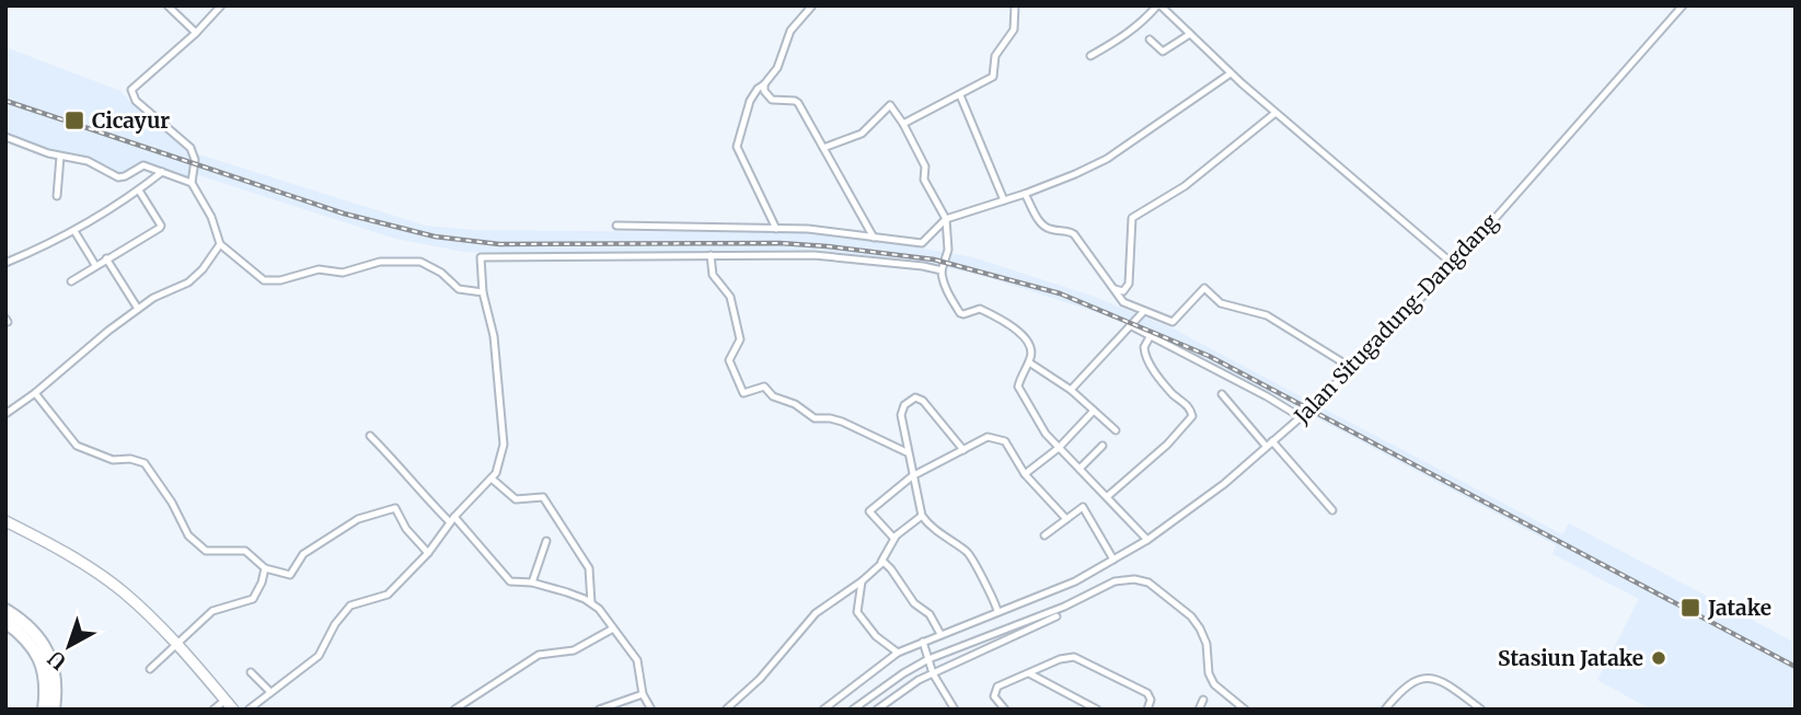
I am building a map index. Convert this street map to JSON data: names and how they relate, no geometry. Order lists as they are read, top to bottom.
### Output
{
  "streets": {
    "street": ["Jalan Situgadung-Dangdang"]
  },
  "places": {
    "transit": ["Cicayur", "Jatake"],
    "other": ["Stasiun Jatake"]
  },
  "north": "bottom left"
}
